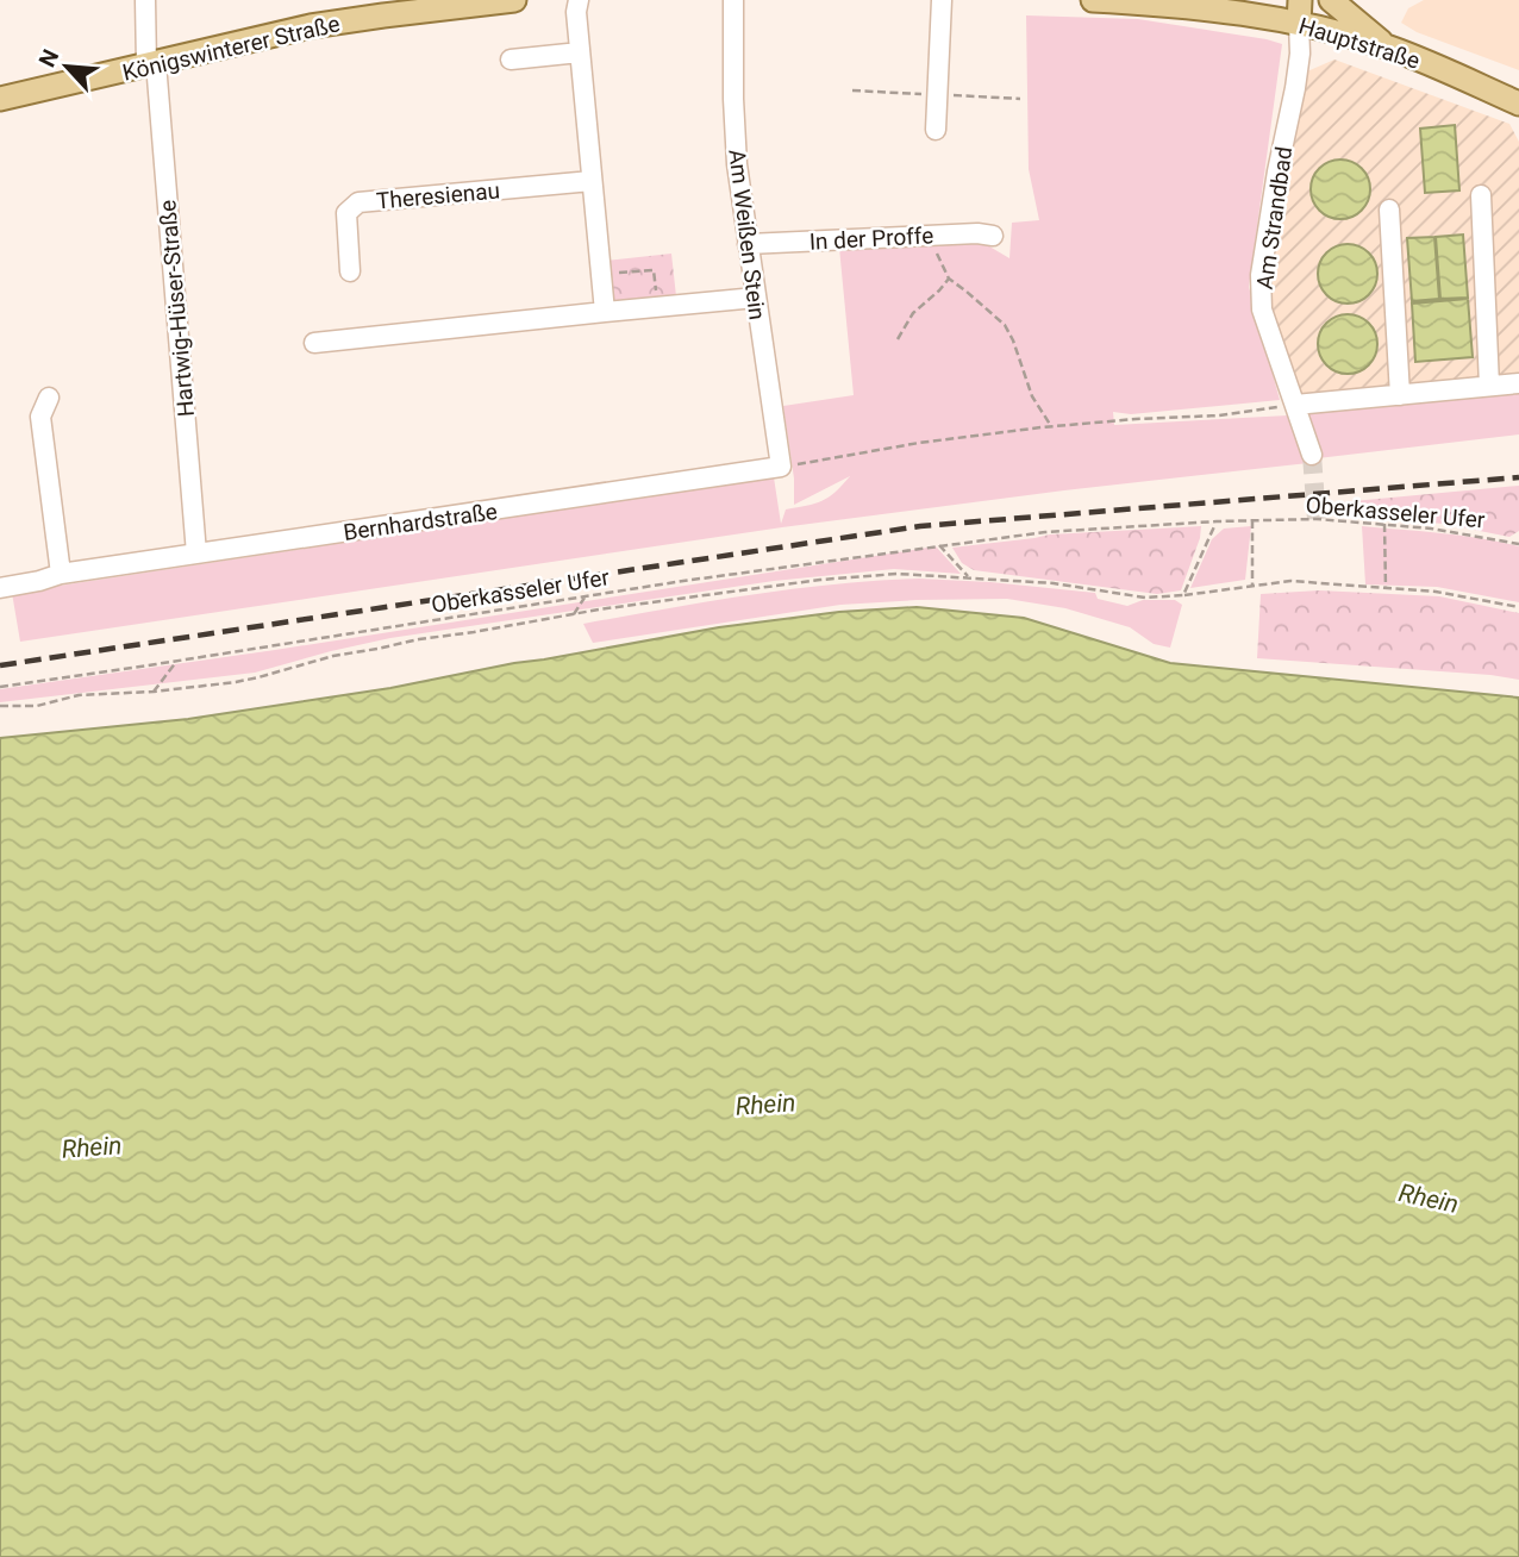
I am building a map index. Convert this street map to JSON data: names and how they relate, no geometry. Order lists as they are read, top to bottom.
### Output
{
  "streets": {
    "main road": ["Hauptstraße", "Königswinterer Straße"],
    "street": [
      "Theresienau",
      "Am Strandbad",
      "Am Weißen Stein",
      "In der Proffe",
      "Hartwig-Hüser-Straße",
      "Bernhardstraße"
    ],
    "path": ["Oberkasseler Ufer"]
  },
  "crossings": [
    ["Hauptstraße", "Am Strandbad"],
    ["Königswinterer Straße", "Hartwig-Hüser-Straße"],
    ["Am Weißen Stein", "In der Proffe"],
    ["Am Weißen Stein", "Bernhardstraße"],
    ["Hartwig-Hüser-Straße", "Bernhardstraße"]
  ],
  "water": ["Rhein"],
  "north": "top left"
}
